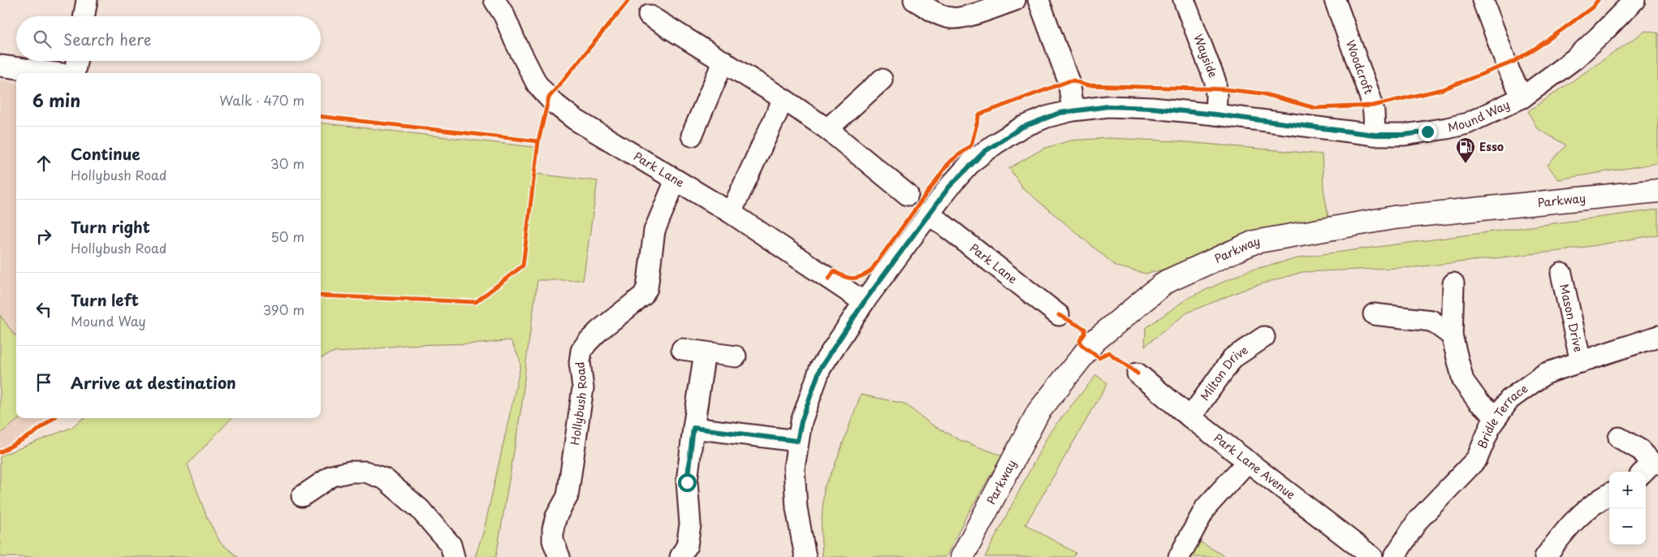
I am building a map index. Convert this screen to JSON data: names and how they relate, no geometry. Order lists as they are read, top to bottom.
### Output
{
  "streets": {
    "main road": ["Parkway"],
    "street": [
      "Wayside",
      "Woodcroft",
      "Mound Way",
      "Park Lane",
      "Mason Drive",
      "Milton Drive",
      "Hollybush Road",
      "Bridle Terrace",
      "Park Lane Avenue"
    ]
  },
  "crossings": [
    ["Wayside", "Mound Way"],
    ["Woodcroft", "Mound Way"],
    ["Mound Way", "Park Lane"],
    ["Park Lane", "Hollybush Road"],
    ["Mason Drive", "Bridle Terrace"],
    ["Milton Drive", "Park Lane Avenue"]
  ],
  "places": {
    "fuel station": ["Esso"]
  },
  "page": {
    "search": "Search here",
    "heading": ["6 min", "Walk · 470 m"],
    "list": [
      ["Continue", "Hollybush Road", "30 m"],
      ["Turn right", "Hollybush Road", "50 m"],
      ["Turn left", "Mound Way", "390 m"],
      "Arrive at destination"
    ],
    "map_buttons": ["+", "−"]
  }
}
